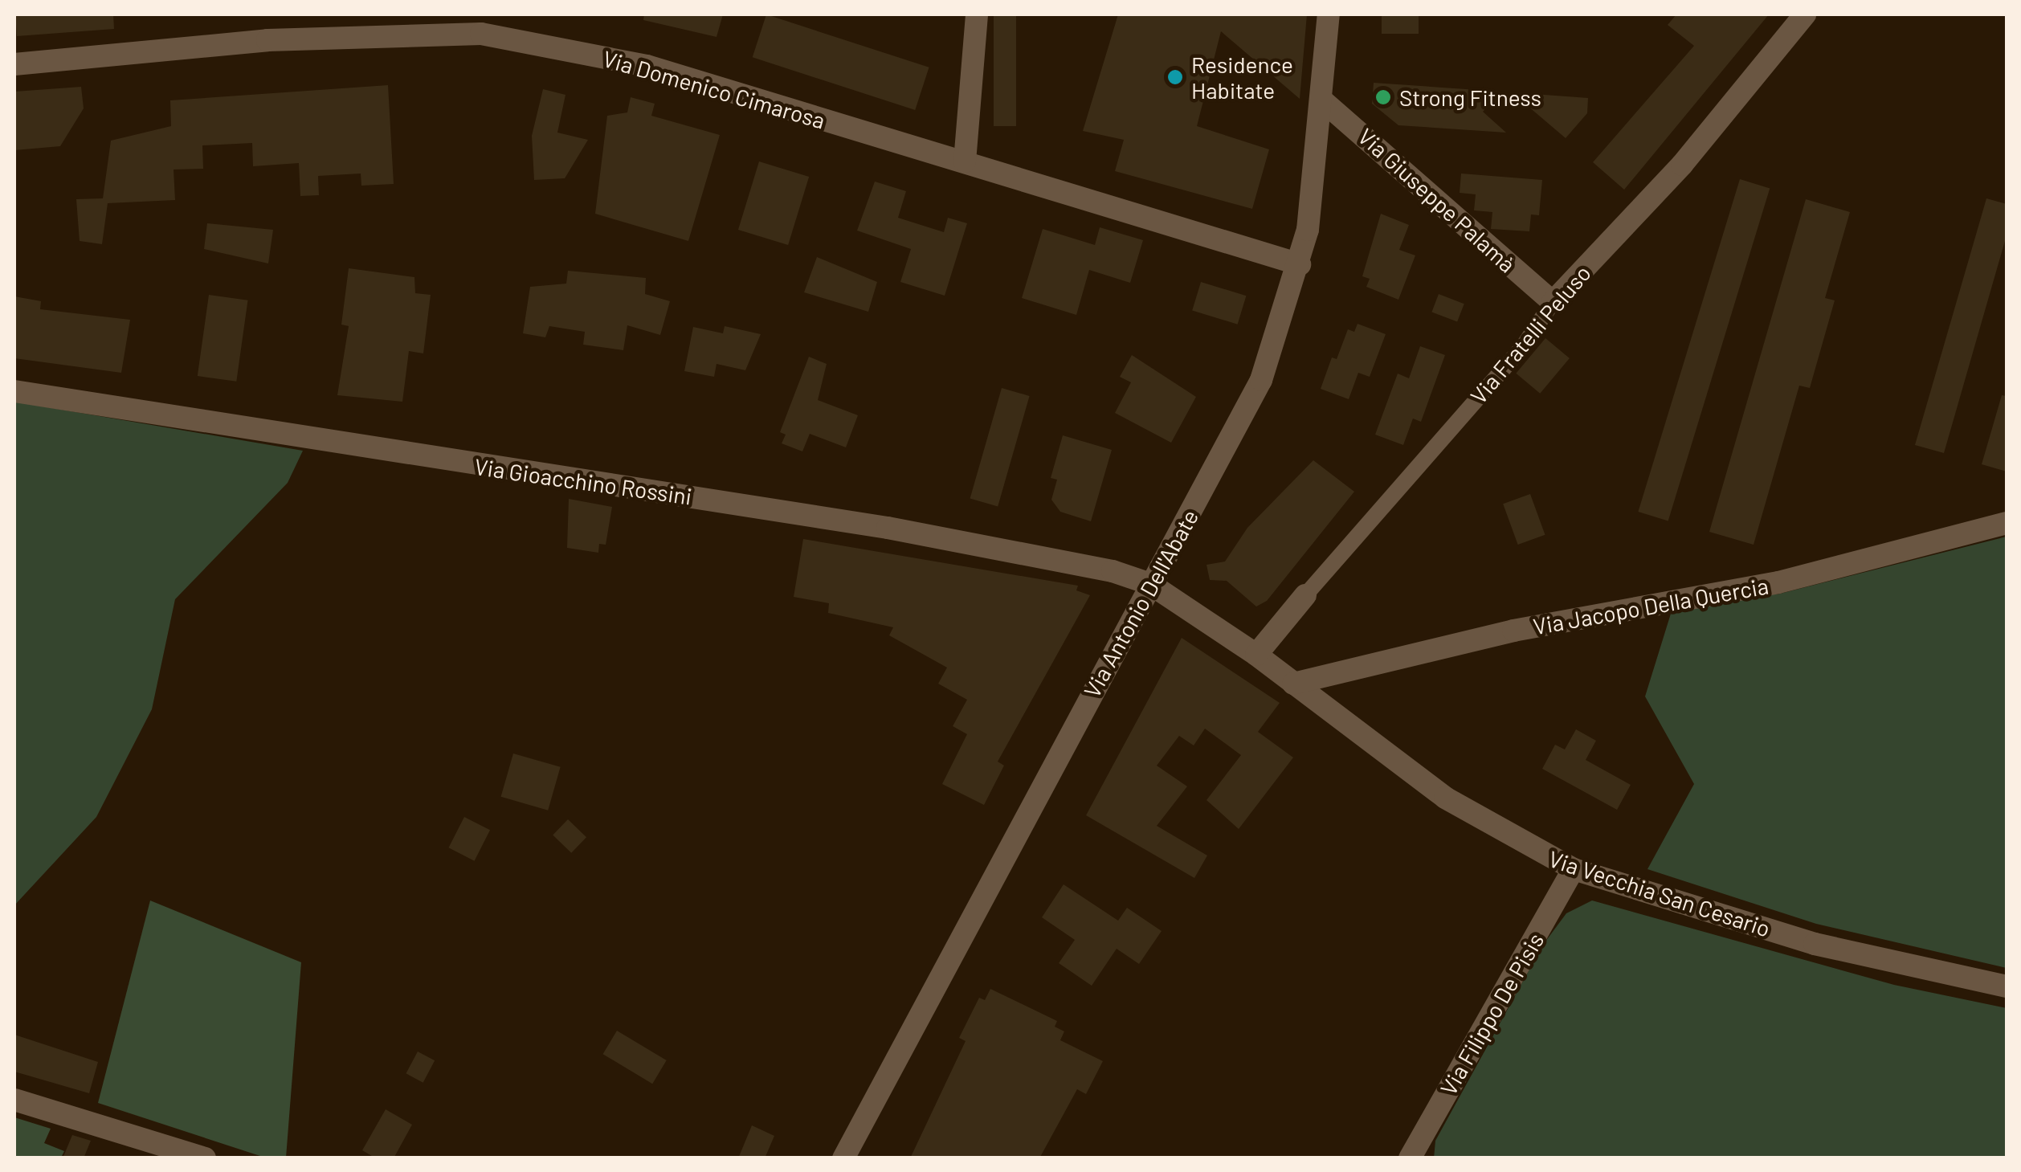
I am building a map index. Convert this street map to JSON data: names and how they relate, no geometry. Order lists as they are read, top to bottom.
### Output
{
  "streets": {
    "street": [
      "Via Domenico Cimarosa",
      "Via Giuseppe Palamà",
      "Via Fratelli Peluso",
      "Via Gioacchino Rossini",
      "Via Antonio Dell'Abate",
      "Via Jacopo Della Quercia",
      "Via Vecchia San Cesario",
      "Via Filippo De Pisis"
    ]
  },
  "crossings": [
    ["Via Domenico Cimarosa", "Via Antonio Dell'Abate"],
    ["Via Giuseppe Palamà", "Via Fratelli Peluso"],
    ["Via Giuseppe Palamà", "Via Antonio Dell'Abate"],
    ["Via Fratelli Peluso", "Via Vecchia San Cesario"],
    ["Via Gioacchino Rossini", "Via Antonio Dell'Abate"],
    ["Via Gioacchino Rossini", "Via Vecchia San Cesario"],
    ["Via Antonio Dell'Abate", "Via Vecchia San Cesario"],
    ["Via Jacopo Della Quercia", "Via Vecchia San Cesario"],
    ["Via Vecchia San Cesario", "Via Filippo De Pisis"]
  ],
  "places": ["Residence Habitate", "Strong Fitness"]
}
